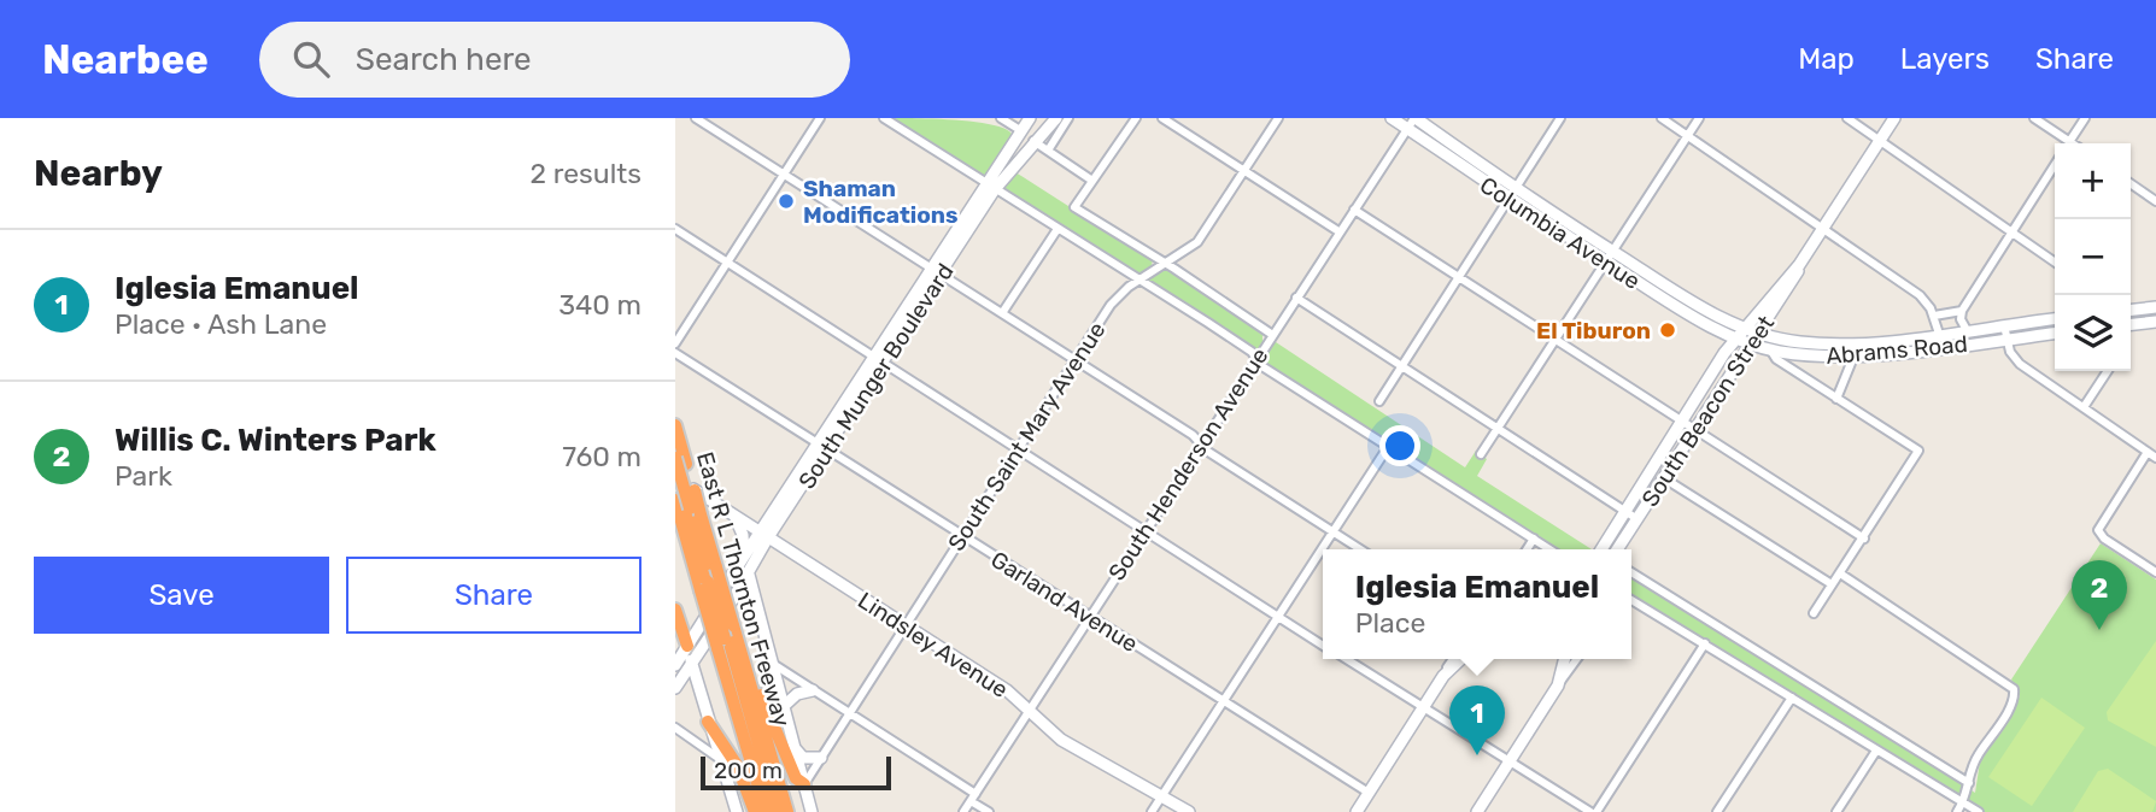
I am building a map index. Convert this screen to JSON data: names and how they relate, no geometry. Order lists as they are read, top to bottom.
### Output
{
  "streets": {
    "highway": ["East R L Thornton Freeway"],
    "main road": [
      "Columbia Avenue",
      "Abrams Road",
      "South Munger Boulevard",
      "South Beacon Street",
      "Lindsley Avenue"
    ],
    "street": ["South Saint Mary Avenue", "South Henderson Avenue", "Garland Avenue"]
  },
  "crossings": [
    ["Columbia Avenue", "Abrams Road"],
    ["Columbia Avenue", "South Beacon Street"],
    ["Columbia Avenue", "South Henderson Avenue"],
    ["Abrams Road", "South Beacon Street"],
    ["South Munger Boulevard", "East R L Thornton Freeway"],
    ["South Munger Boulevard", "Garland Avenue"],
    ["South Munger Boulevard", "Lindsley Avenue"],
    ["South Saint Mary Avenue", "East R L Thornton Freeway"],
    ["South Saint Mary Avenue", "Garland Avenue"],
    ["South Saint Mary Avenue", "Lindsley Avenue"],
    ["South Henderson Avenue", "Garland Avenue"],
    ["South Henderson Avenue", "Lindsley Avenue"]
  ],
  "places": ["Shaman Modifications", "El Tiburon"],
  "scale_bar": "200 m",
  "page": {
    "header": "Nearbee",
    "search": "Search here",
    "nav": ["Map", "Layers", "Share"],
    "heading": ["Nearby", "2 results"],
    "map_buttons": ["+", "−"],
    "list": [
      {
        "mark": "1",
        "name": "Iglesia Emanuel",
        "note": "Place · Ash Lane",
        "value": "340 m"
      },
      {
        "mark": "2",
        "name": "Willis C. Winters Park",
        "note": "Park",
        "value": "760 m"
      }
    ],
    "buttons": ["Save", "Share"],
    "popup": ["Iglesia Emanuel", "Place"],
    "pins": ["2", "1"],
    "scale": "200 m"
  }
}
